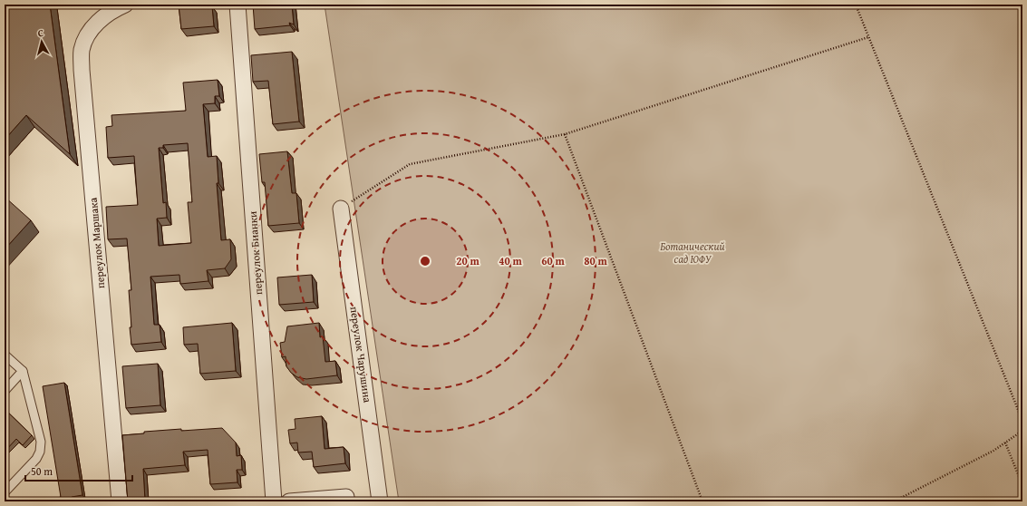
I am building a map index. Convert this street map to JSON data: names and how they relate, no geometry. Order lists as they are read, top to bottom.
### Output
{
  "streets": {
    "street": ["переулок Маршака", "переулок Бианки", "переулок Чарушина"]
  },
  "parks": ["Ботанический сад ЮФУ"],
  "scale_bar": "50 m",
  "north": "top",
  "rings": [
    "20 m",
    "40 m",
    "60 m",
    "80 m"
  ]
}
